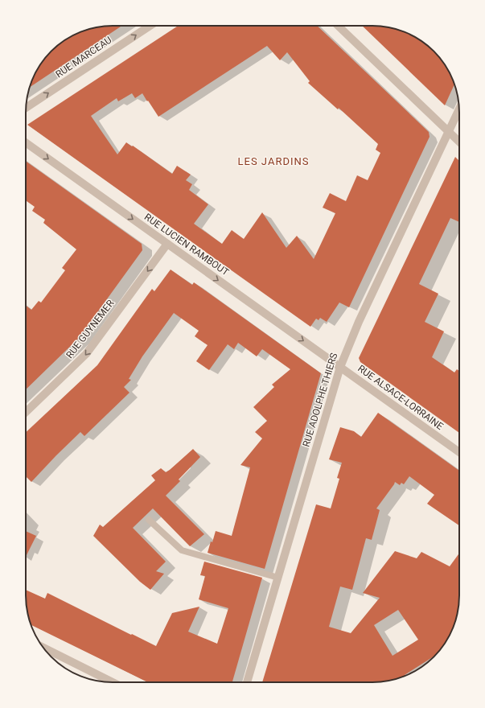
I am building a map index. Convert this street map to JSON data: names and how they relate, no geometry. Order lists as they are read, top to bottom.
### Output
{
  "streets": {
    "street": [
      "RUE MARCEAU",
      "RUE LUCIEN RAMBOUT",
      "RUE GUYNEMER",
      "RUE ALSACE-LORRAINE",
      "RUE ADOLPHE THIERS"
    ]
  },
  "crossings": [
    ["RUE LUCIEN RAMBOUT", "RUE GUYNEMER"],
    ["RUE LUCIEN RAMBOUT", "RUE ALSACE-LORRAINE"],
    ["RUE LUCIEN RAMBOUT", "RUE ADOLPHE THIERS"],
    ["RUE ALSACE-LORRAINE", "RUE ADOLPHE THIERS"]
  ],
  "one_way": ["RUE MARCEAU", "RUE LUCIEN RAMBOUT", "RUE GUYNEMER"],
  "districts": ["LES JARDINS"]
}
